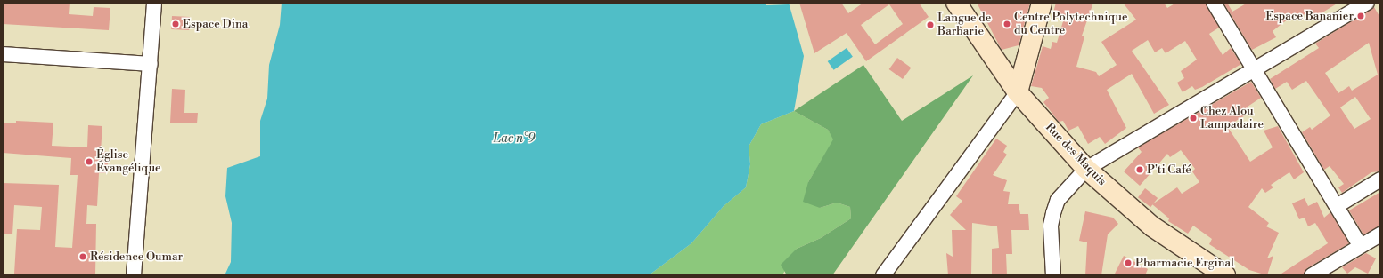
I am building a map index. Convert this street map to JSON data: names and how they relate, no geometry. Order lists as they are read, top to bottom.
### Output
{
  "streets": {
    "street": ["Rue des Maquis"]
  },
  "water": ["Lac n°9"],
  "places": [
    "Espace Bananier",
    "Espace Dina",
    "Centre Polytechnique du Centre",
    "Langue de Barbarie",
    "Chez Alou Lampadaire",
    "Église Évangélique",
    "P'ti Café",
    "Résidence Oumar",
    "Pharmacie Erginal"
  ]
}
